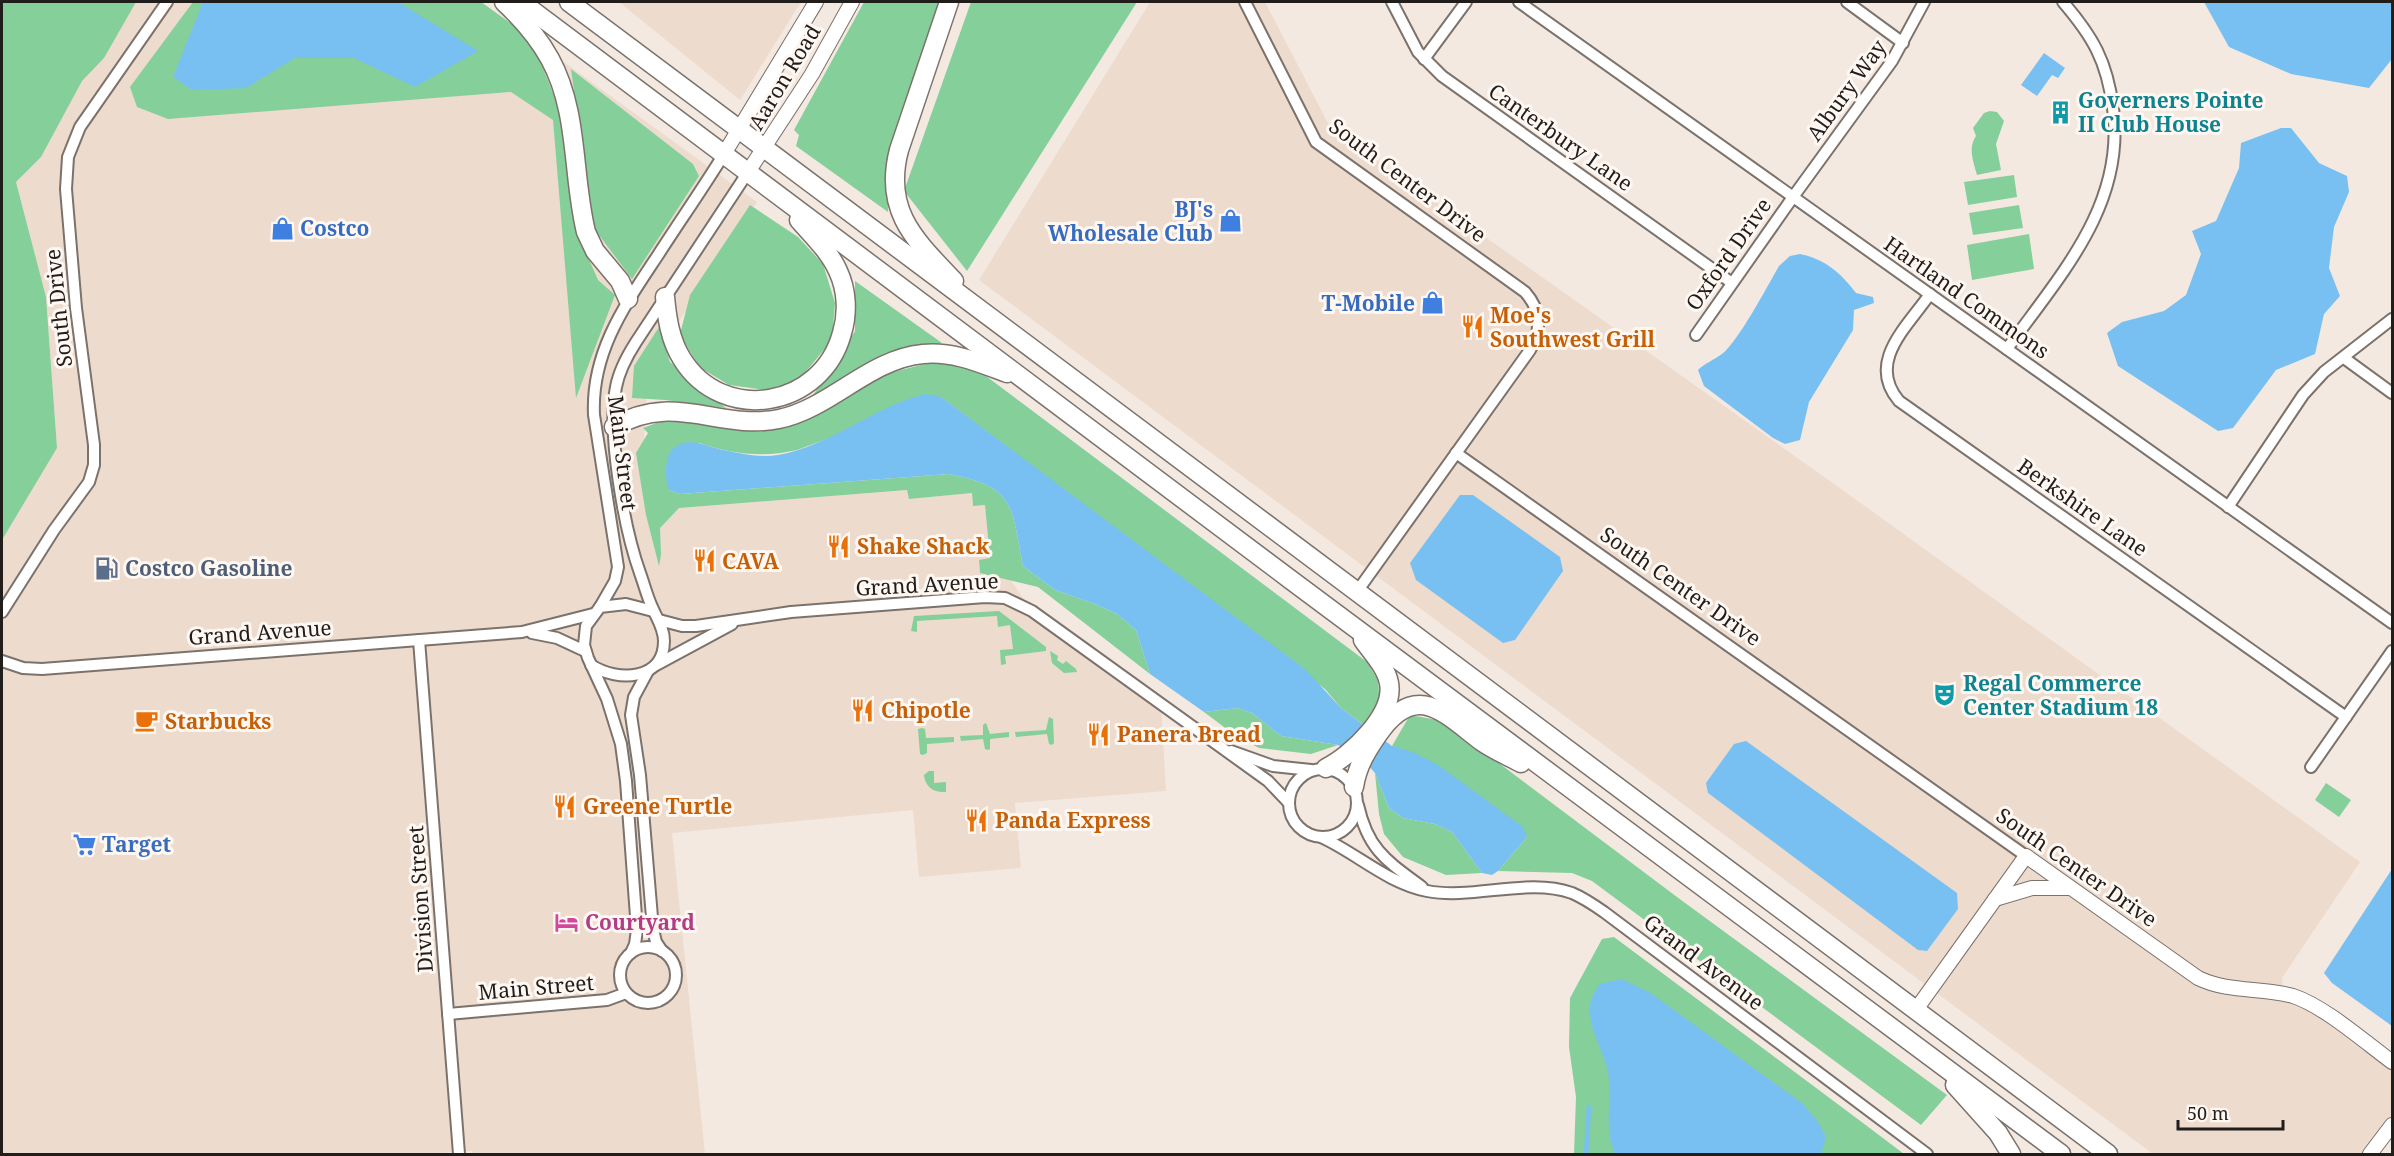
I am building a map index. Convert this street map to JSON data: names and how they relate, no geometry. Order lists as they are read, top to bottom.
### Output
{
  "streets": {
    "street": [
      "Aaron Road",
      "Albury Way",
      "Canterbury Lane",
      "South Center Drive",
      "Oxford Drive",
      "Hartland Commons",
      "South Drive",
      "Main Street",
      "Berkshire Lane",
      "Grand Avenue",
      "Division Street"
    ]
  },
  "crossings": [
    ["Aaron Road", "Main Street"],
    ["Albury Way", "Oxford Drive"],
    ["Albury Way", "Hartland Commons"],
    ["Canterbury Lane", "Oxford Drive"],
    ["Oxford Drive", "Hartland Commons"],
    ["Hartland Commons", "Berkshire Lane"],
    ["Main Street", "Grand Avenue"],
    ["Main Street", "Division Street"],
    ["Grand Avenue", "Division Street"]
  ],
  "places": {
    "building": ["Governers Pointe II Club House"],
    "shop": ["BJ's Wholesale Club", "Costco", "T-Mobile"],
    "restaurant": [
      "Moe's Southwest Grill",
      "Shake Shack",
      "CAVA",
      "Chipotle",
      "Panera Bread",
      "Greene Turtle",
      "Panda Express"
    ],
    "fuel station": ["Costco Gasoline"],
    "theatre": ["Regal Commerce Center Stadium 18"],
    "cafe": ["Starbucks"],
    "supermarket": ["Target"],
    "hotel": ["Courtyard"]
  },
  "scale_bar": "50 m"
}
